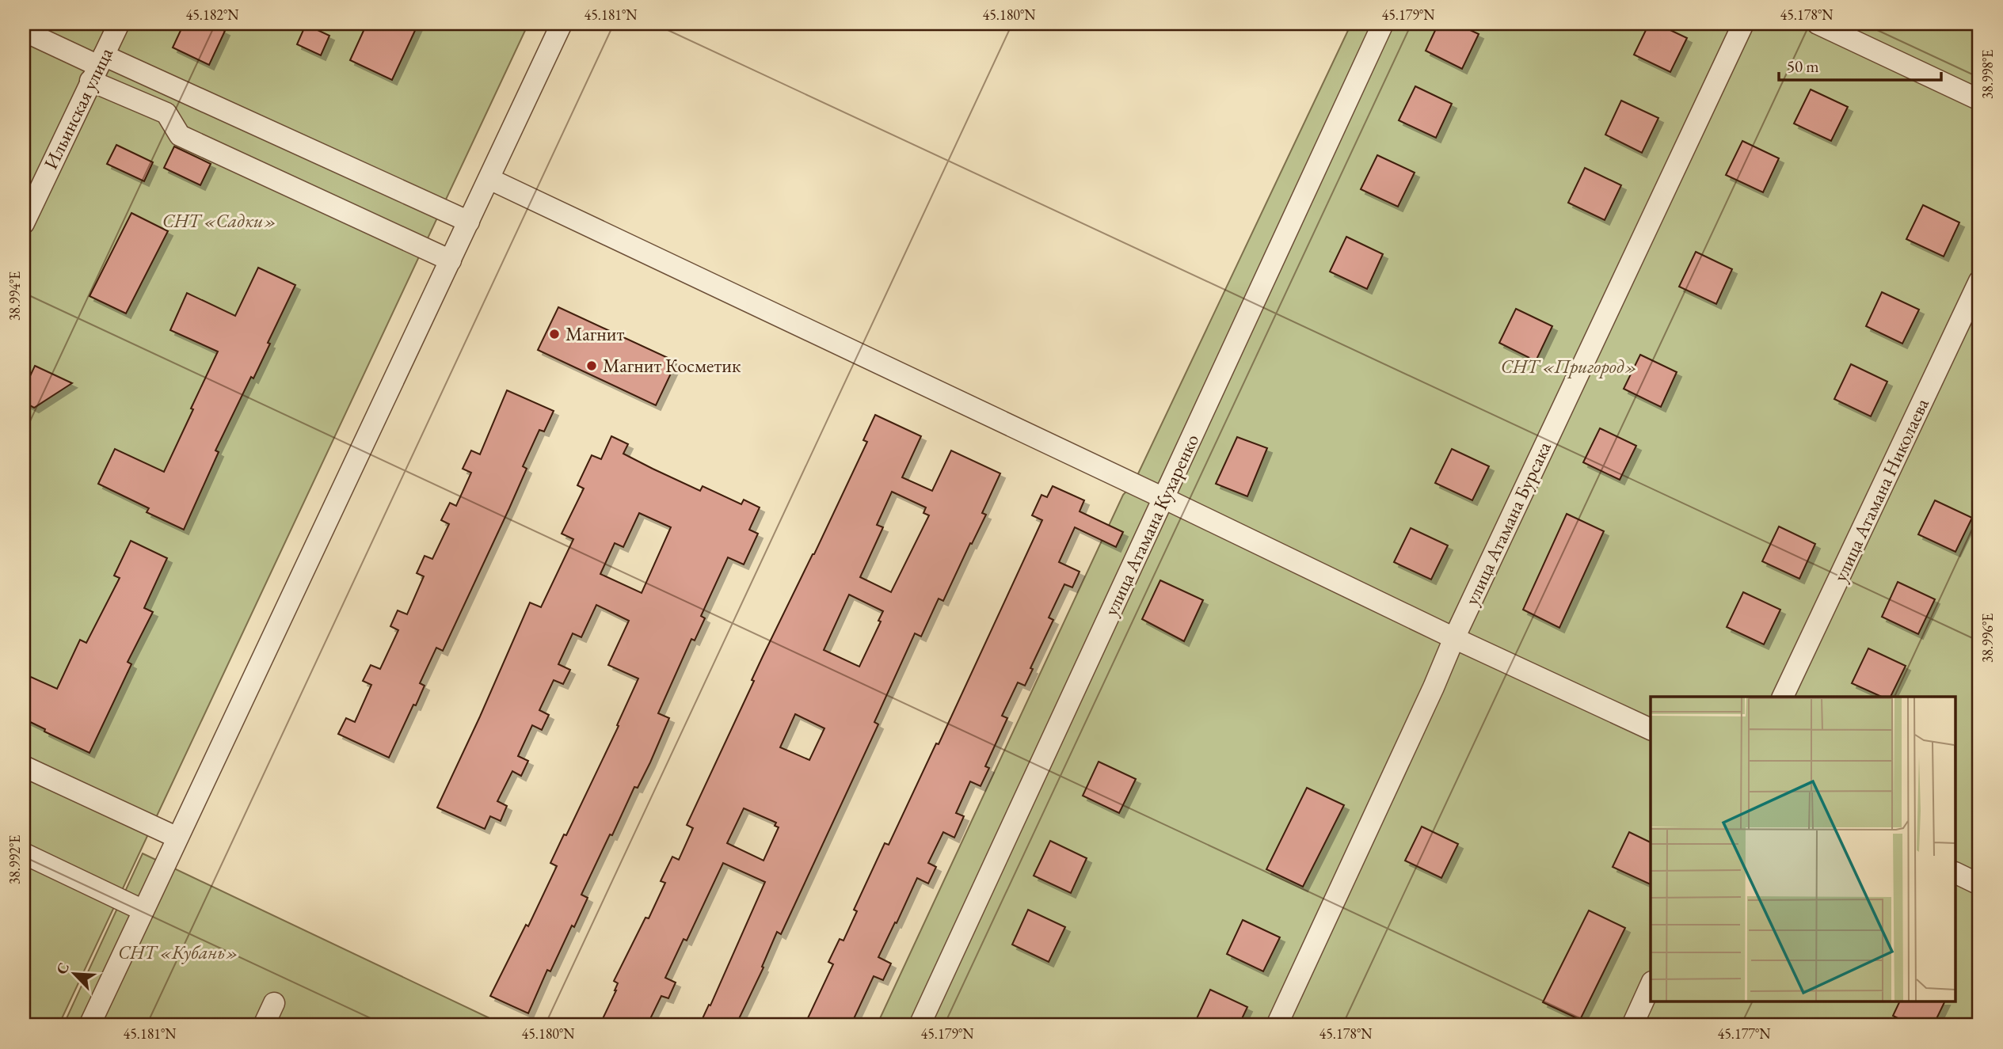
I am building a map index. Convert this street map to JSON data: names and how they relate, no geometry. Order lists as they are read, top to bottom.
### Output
{
  "streets": {
    "street": [
      "Ильинская улица",
      "улица Атамана Николаева",
      "улица Атамана Бурсака",
      "улица Атамана Кухаренко"
    ]
  },
  "parks": ["СНТ «Садки»", "СНТ «Пригород»", "СНТ «Кубань»"],
  "places": ["Магнит", "Магнит Косметик"],
  "scale_bar": "50 m",
  "north": "top left",
  "coordinates": [
    "45.182°N",
    "45.181°N",
    "45.180°N",
    "45.179°N",
    "45.178°N",
    "38.998°E",
    "38.994°E",
    "38.996°E",
    "38.992°E",
    "45.177°N"
  ]
}
